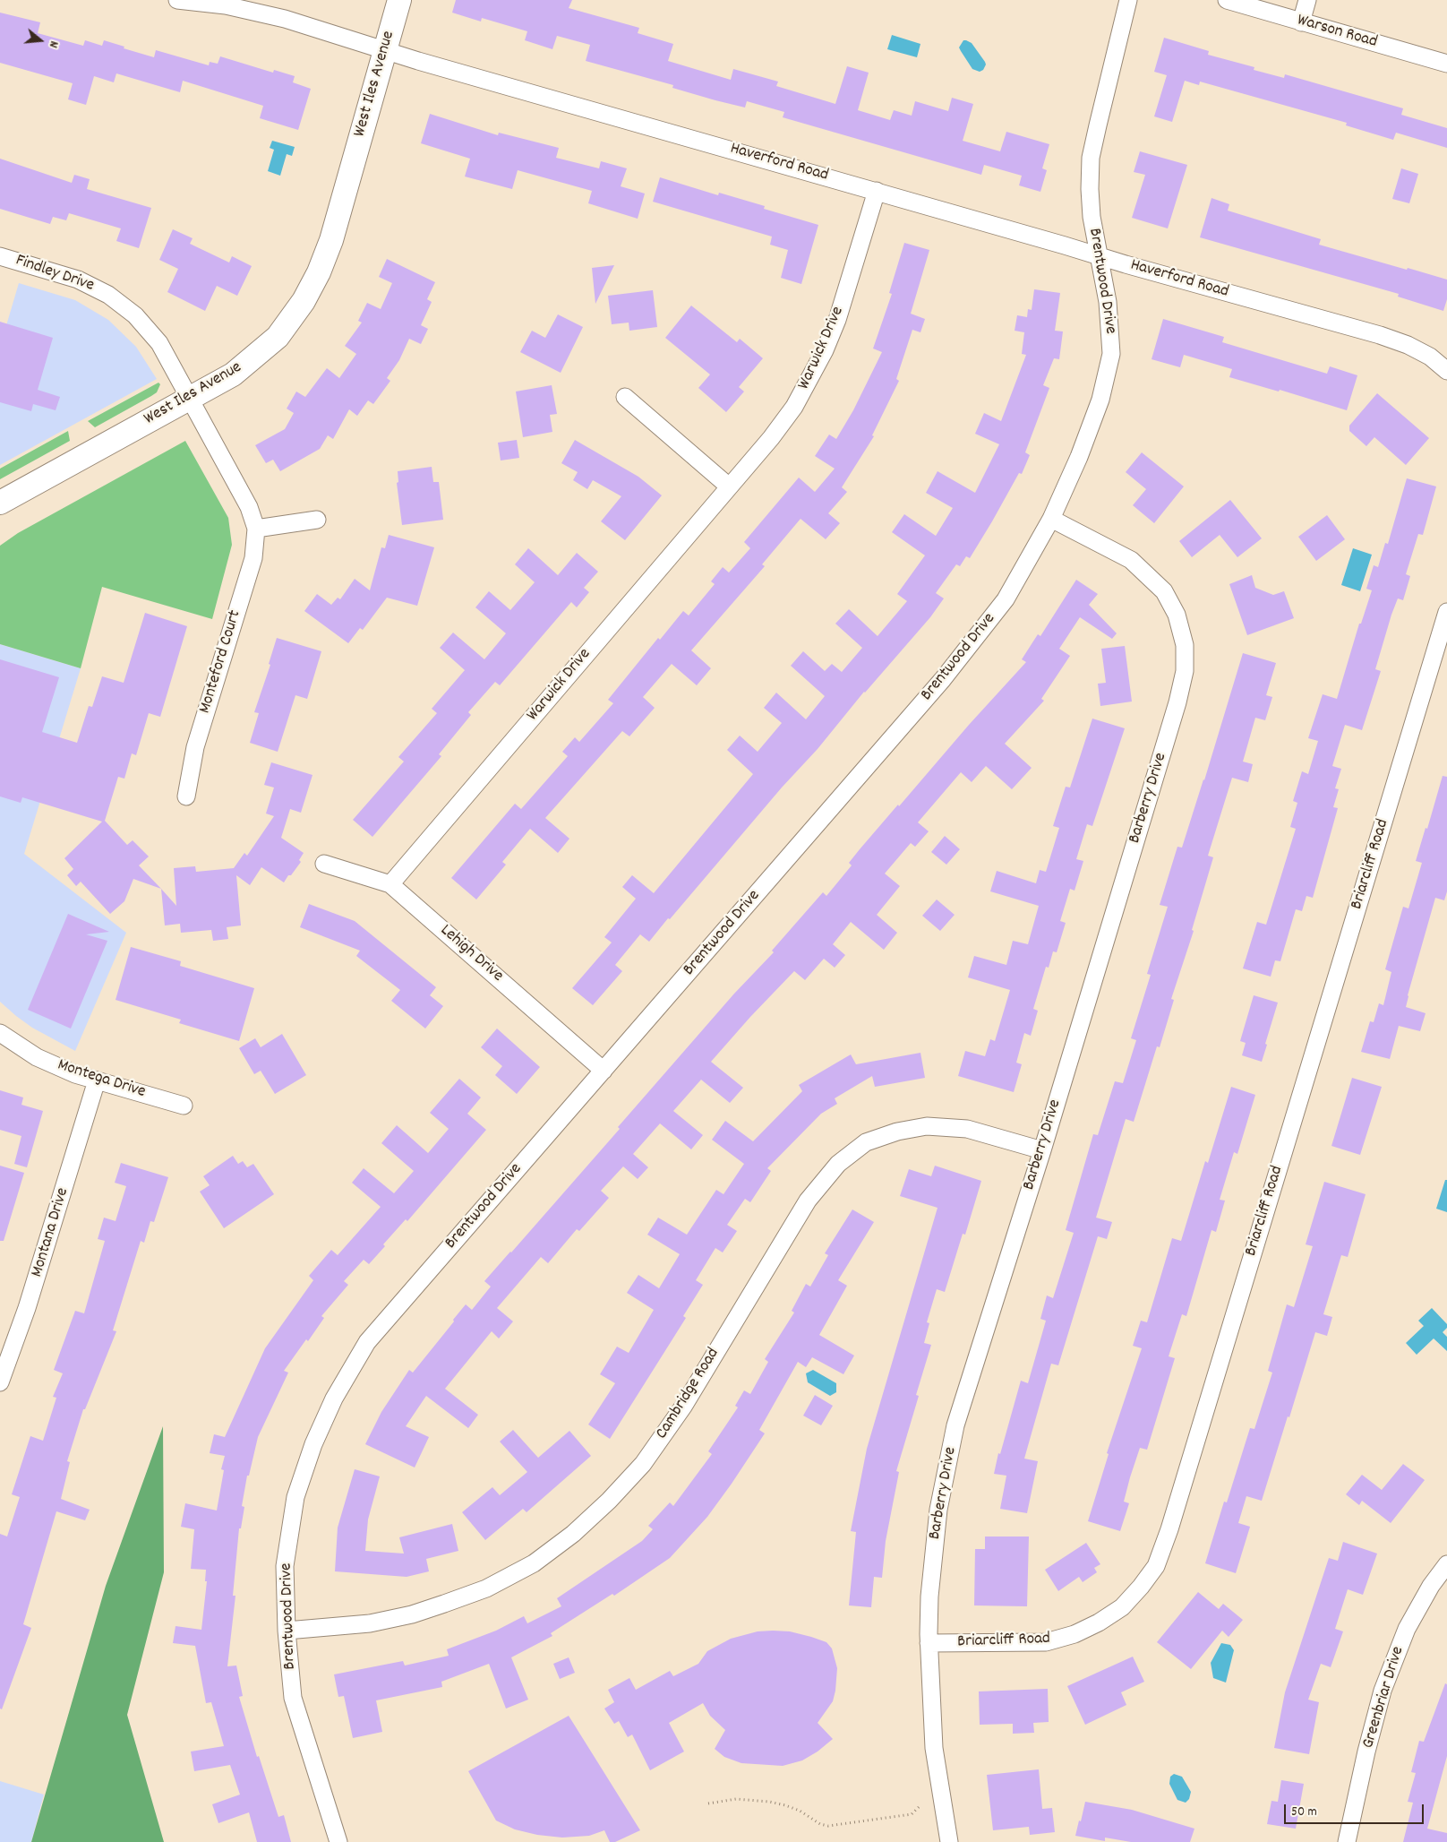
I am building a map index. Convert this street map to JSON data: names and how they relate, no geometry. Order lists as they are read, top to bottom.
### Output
{
  "streets": {
    "street": [
      "Warson Road",
      "West Iles Avenue",
      "Haverford Road",
      "Findley Drive",
      "Brentwood Drive",
      "Warwick Drive",
      "Monteford Court",
      "Barberry Drive",
      "Briarcliff Road",
      "Lehigh Drive",
      "Montega Drive",
      "Montana Drive",
      "Cambridge Road",
      "Greenbriar Drive"
    ]
  },
  "crossings": [
    ["West Iles Avenue", "Haverford Road"],
    ["West Iles Avenue", "Findley Drive"],
    ["West Iles Avenue", "Monteford Court"],
    ["Haverford Road", "Brentwood Drive"],
    ["Haverford Road", "Warwick Drive"],
    ["Findley Drive", "Monteford Court"],
    ["Brentwood Drive", "Barberry Drive"],
    ["Brentwood Drive", "Lehigh Drive"],
    ["Brentwood Drive", "Cambridge Road"],
    ["Warwick Drive", "Lehigh Drive"],
    ["Barberry Drive", "Briarcliff Road"],
    ["Barberry Drive", "Cambridge Road"],
    ["Montega Drive", "Montana Drive"]
  ],
  "scale_bar": "50 m",
  "north": "right"
}
